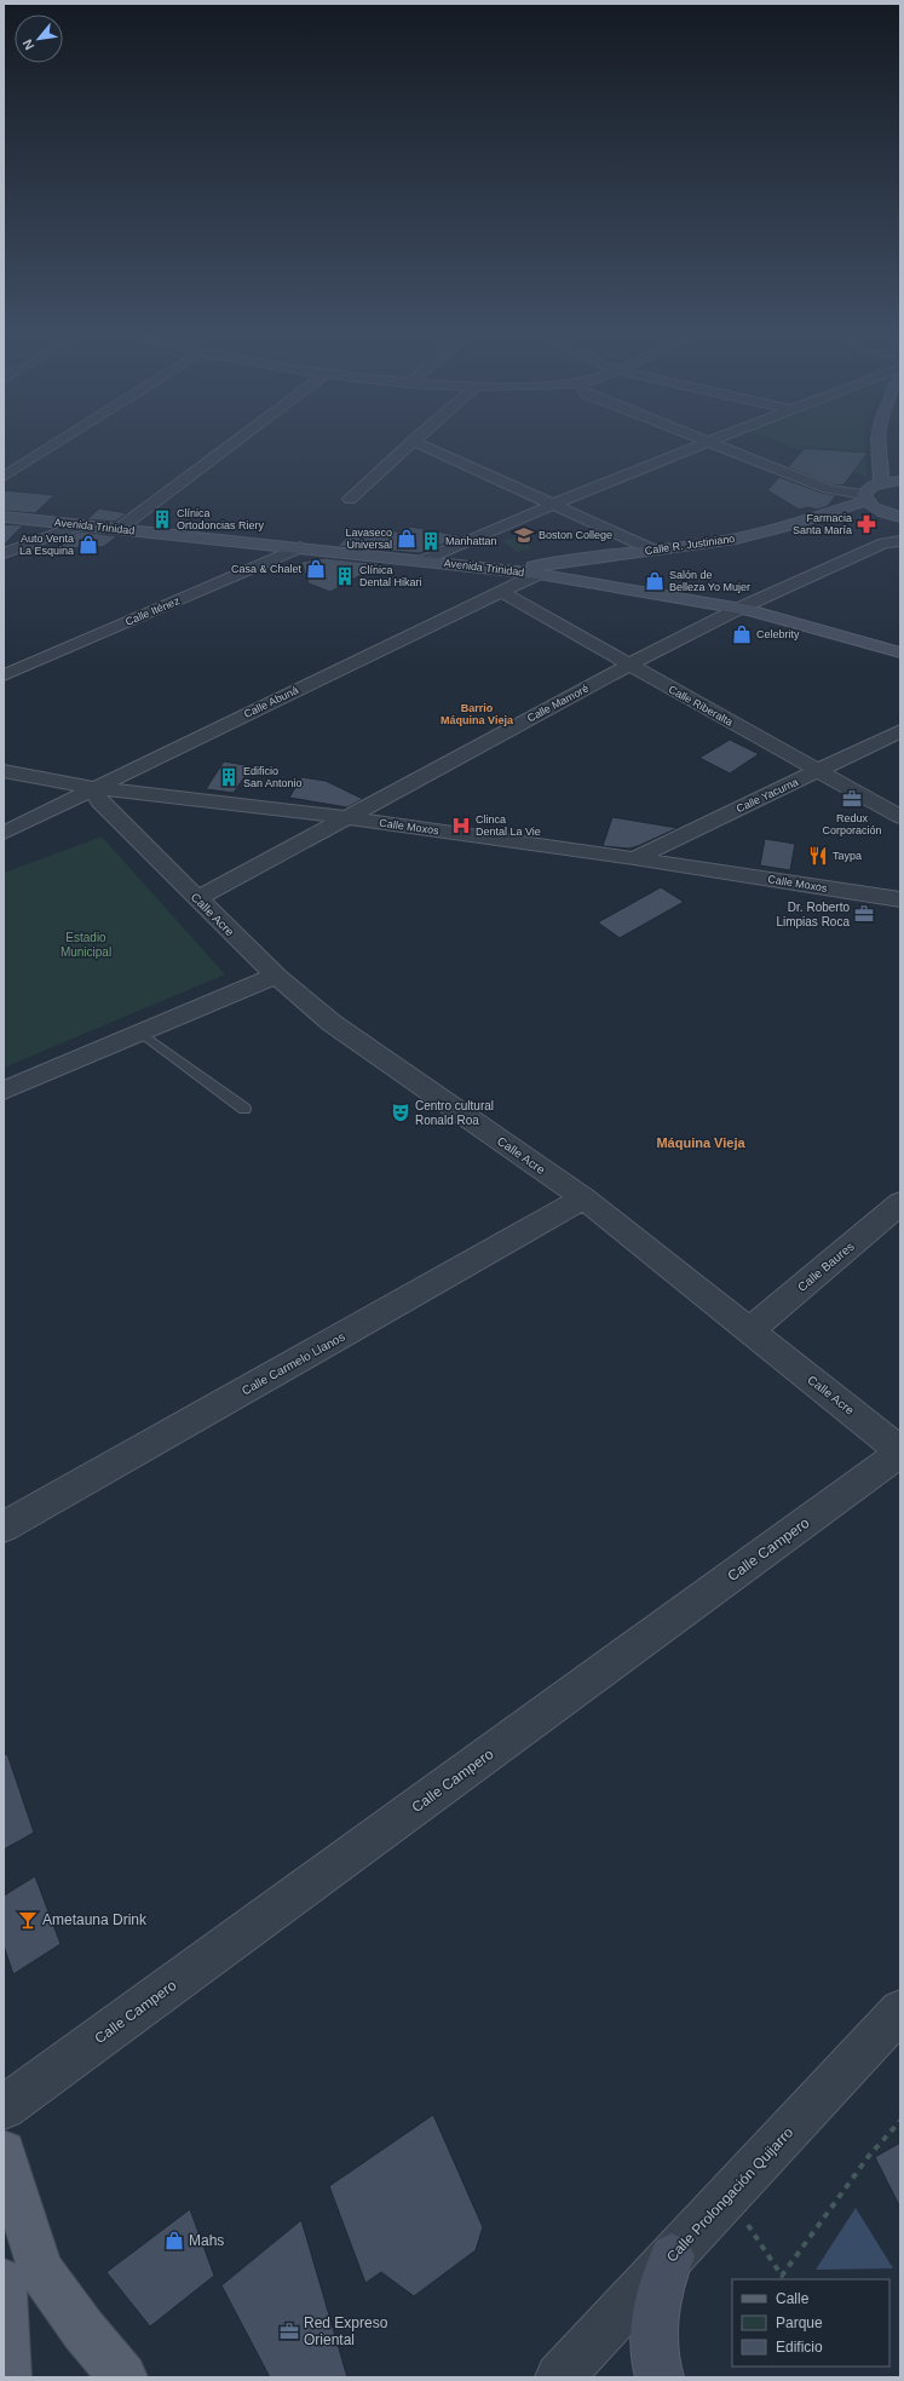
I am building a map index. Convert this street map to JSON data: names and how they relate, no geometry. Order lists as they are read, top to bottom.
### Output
{
  "streets": {
    "main road": ["Avenida Trinidad", "Calle R. Justiniano"],
    "street": [
      "Calle Iténez",
      "Calle Abuná",
      "Calle Mamoré",
      "Calle Riberalta",
      "Calle Yacuma",
      "Calle Moxos",
      "Calle Acre",
      "Calle Baures",
      "Calle Carmelo Llanos",
      "Calle Campero",
      "Calle Prolongación Quijarro"
    ]
  },
  "crossings": [
    ["Avenida Trinidad", "Calle R. Justiniano"],
    ["Avenida Trinidad", "Calle Iténez"],
    ["Avenida Trinidad", "Calle Abuná"],
    ["Avenida Trinidad", "Calle Mamoré"],
    ["Calle Abuná", "Calle Riberalta"],
    ["Calle Abuná", "Calle Moxos"],
    ["Calle Abuná", "Calle Acre"],
    ["Calle Mamoré", "Calle Riberalta"],
    ["Calle Mamoré", "Calle Moxos"],
    ["Calle Mamoré", "Calle Acre"],
    ["Calle Riberalta", "Calle Yacuma"],
    ["Calle Yacuma", "Calle Moxos"],
    ["Calle Moxos", "Calle Acre"],
    ["Calle Acre", "Calle Baures"],
    ["Calle Acre", "Calle Carmelo Llanos"],
    ["Calle Acre", "Calle Campero"]
  ],
  "districts": ["Barrio Máquina Vieja", "Máquina Vieja"],
  "parks": ["Estadio Municipal"],
  "places": {
    "building": [
      "Clínica Ortodoncias Riery",
      "Manhattan",
      "Clínica Dental Hikari",
      "Edificio San Antonio"
    ],
    "pharmacy": ["Farmacia Santa María"],
    "school or university": ["Boston College"],
    "shop": [
      "Lavaseco Universal",
      "Auto Venta La Esquina",
      "Casa & Chalet",
      "Salón de Belleza Yo Mujer",
      "Celebrity",
      "Mahs"
    ],
    "office": ["Redux Corporación", "Dr. Roberto Limpias Roca", "Red Expreso Oriental"],
    "hospital": ["Clinca Dental La Vie"],
    "restaurant": ["Taypa"],
    "theatre": ["Centro cultural Ronald Roa"],
    "bar": ["Ametauna Drink"]
  },
  "legend": ["Calle", "Parque", "Edificio"],
  "north": "bottom left"
}
